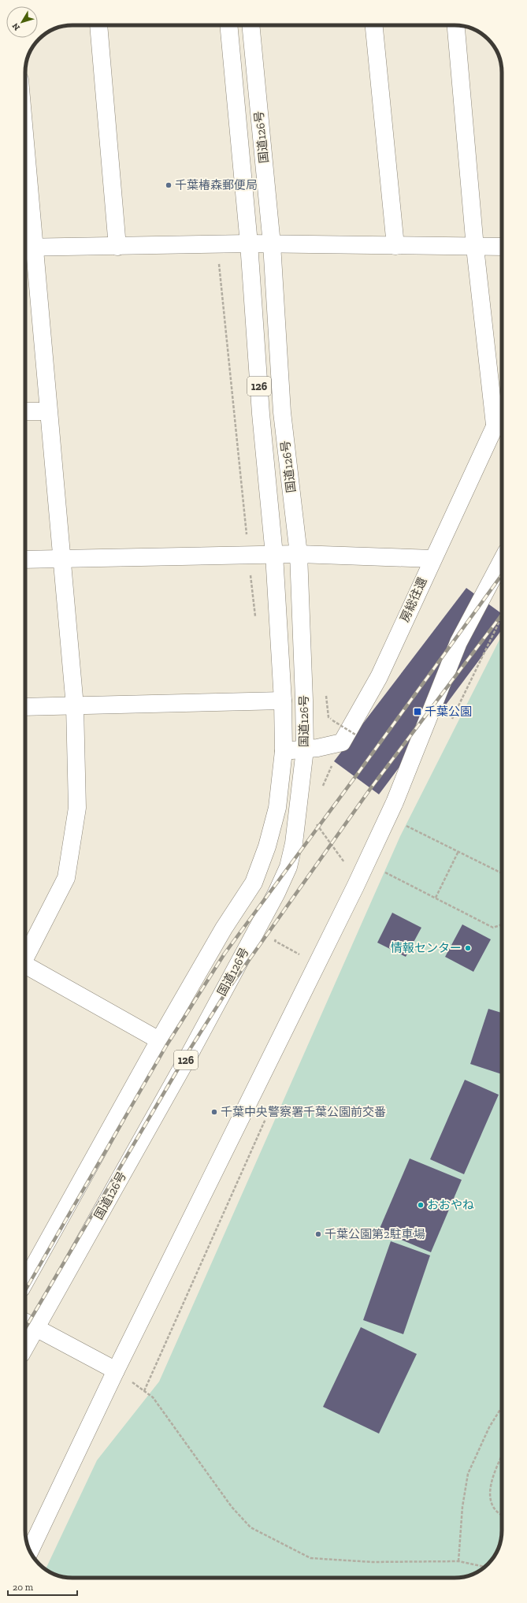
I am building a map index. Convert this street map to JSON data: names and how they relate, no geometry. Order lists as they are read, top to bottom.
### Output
{
  "streets": {
    "main road": ["国道126号", "126", "房総往還"]
  },
  "crossings": [
    ["国道126号", "房総往還"]
  ],
  "places": {
    "other": [
      "千葉椿森郵便局",
      "情報センター",
      "千葉中央警察署千葉公園前交番",
      "おおやね",
      "千葉公園第2駐車場"
    ],
    "transit": ["千葉公園"]
  },
  "scale_bar": "20 m",
  "north": "bottom left"
}
